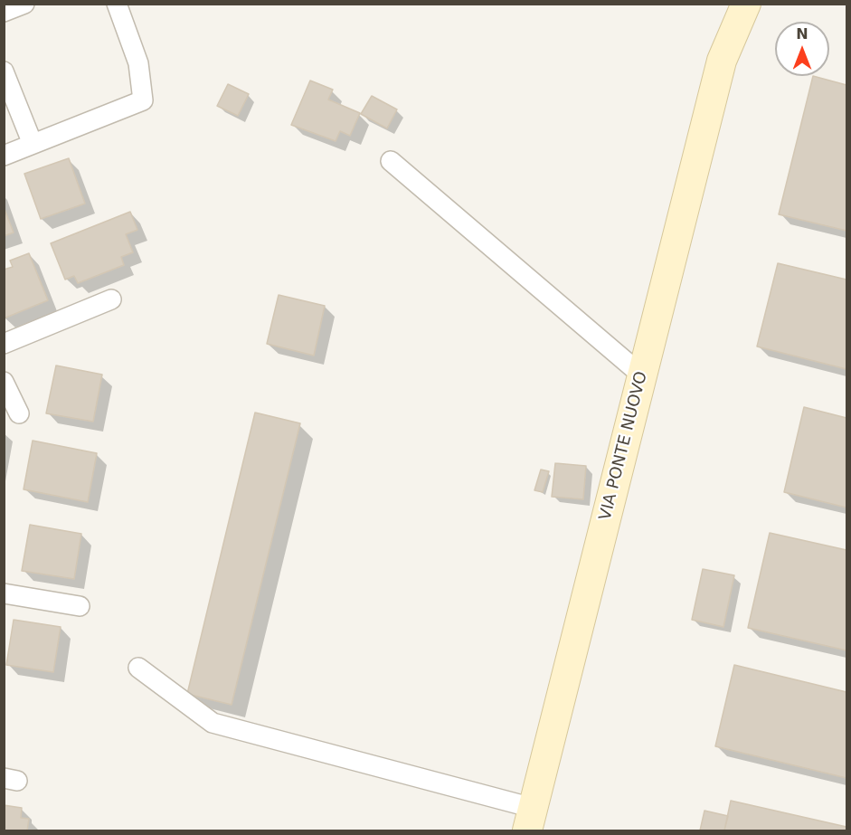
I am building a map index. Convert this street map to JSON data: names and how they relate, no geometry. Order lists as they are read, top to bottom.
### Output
{
  "streets": {
    "street": ["VIA PONTE NUOVO"]
  },
  "north": "top"
}
